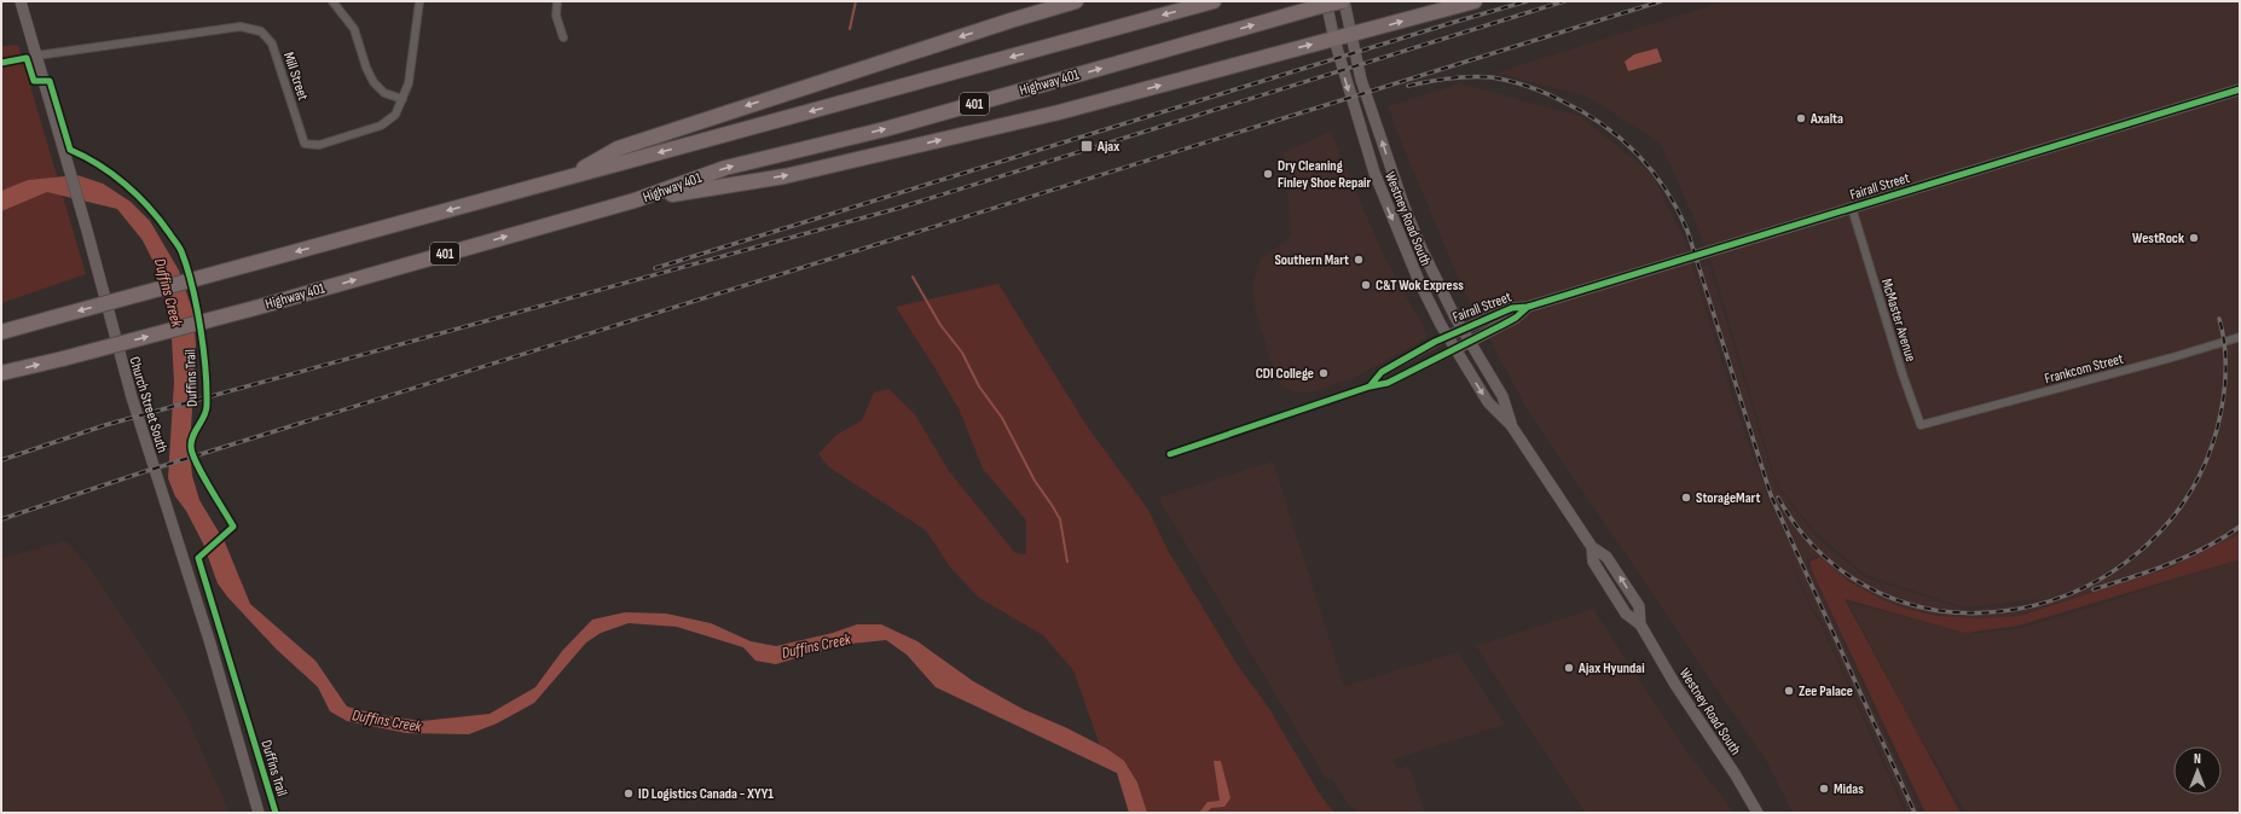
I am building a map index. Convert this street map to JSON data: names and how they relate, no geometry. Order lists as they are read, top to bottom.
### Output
{
  "streets": {
    "highway": ["Highway 401", "401"],
    "main road": ["Fairall Street", "Westney Road South", "Church Street South"],
    "street": ["Mill Street", "McMaster Avenue", "Frankcom Street"],
    "cycle path": ["Duffins Trail"]
  },
  "crossings": [
    ["Mill Street", "Church Street South"],
    ["Highway 401", "Westney Road South"],
    ["Fairall Street", "Westney Road South"],
    ["Fairall Street", "McMaster Avenue"],
    ["McMaster Avenue", "Frankcom Street"]
  ],
  "water": ["Duffins Creek"],
  "places": {
    "other": [
      "Axalta",
      "Dry Cleaning Finley Shoe Repair",
      "WestRock",
      "Southern Mart",
      "C&T Wok Express",
      "CDI College",
      "StorageMart",
      "Ajax Hyundai",
      "Zee Palace",
      "Midas",
      "ID Logistics Canada - XYY1"
    ],
    "transit": ["Ajax"]
  },
  "north": "top"
}
